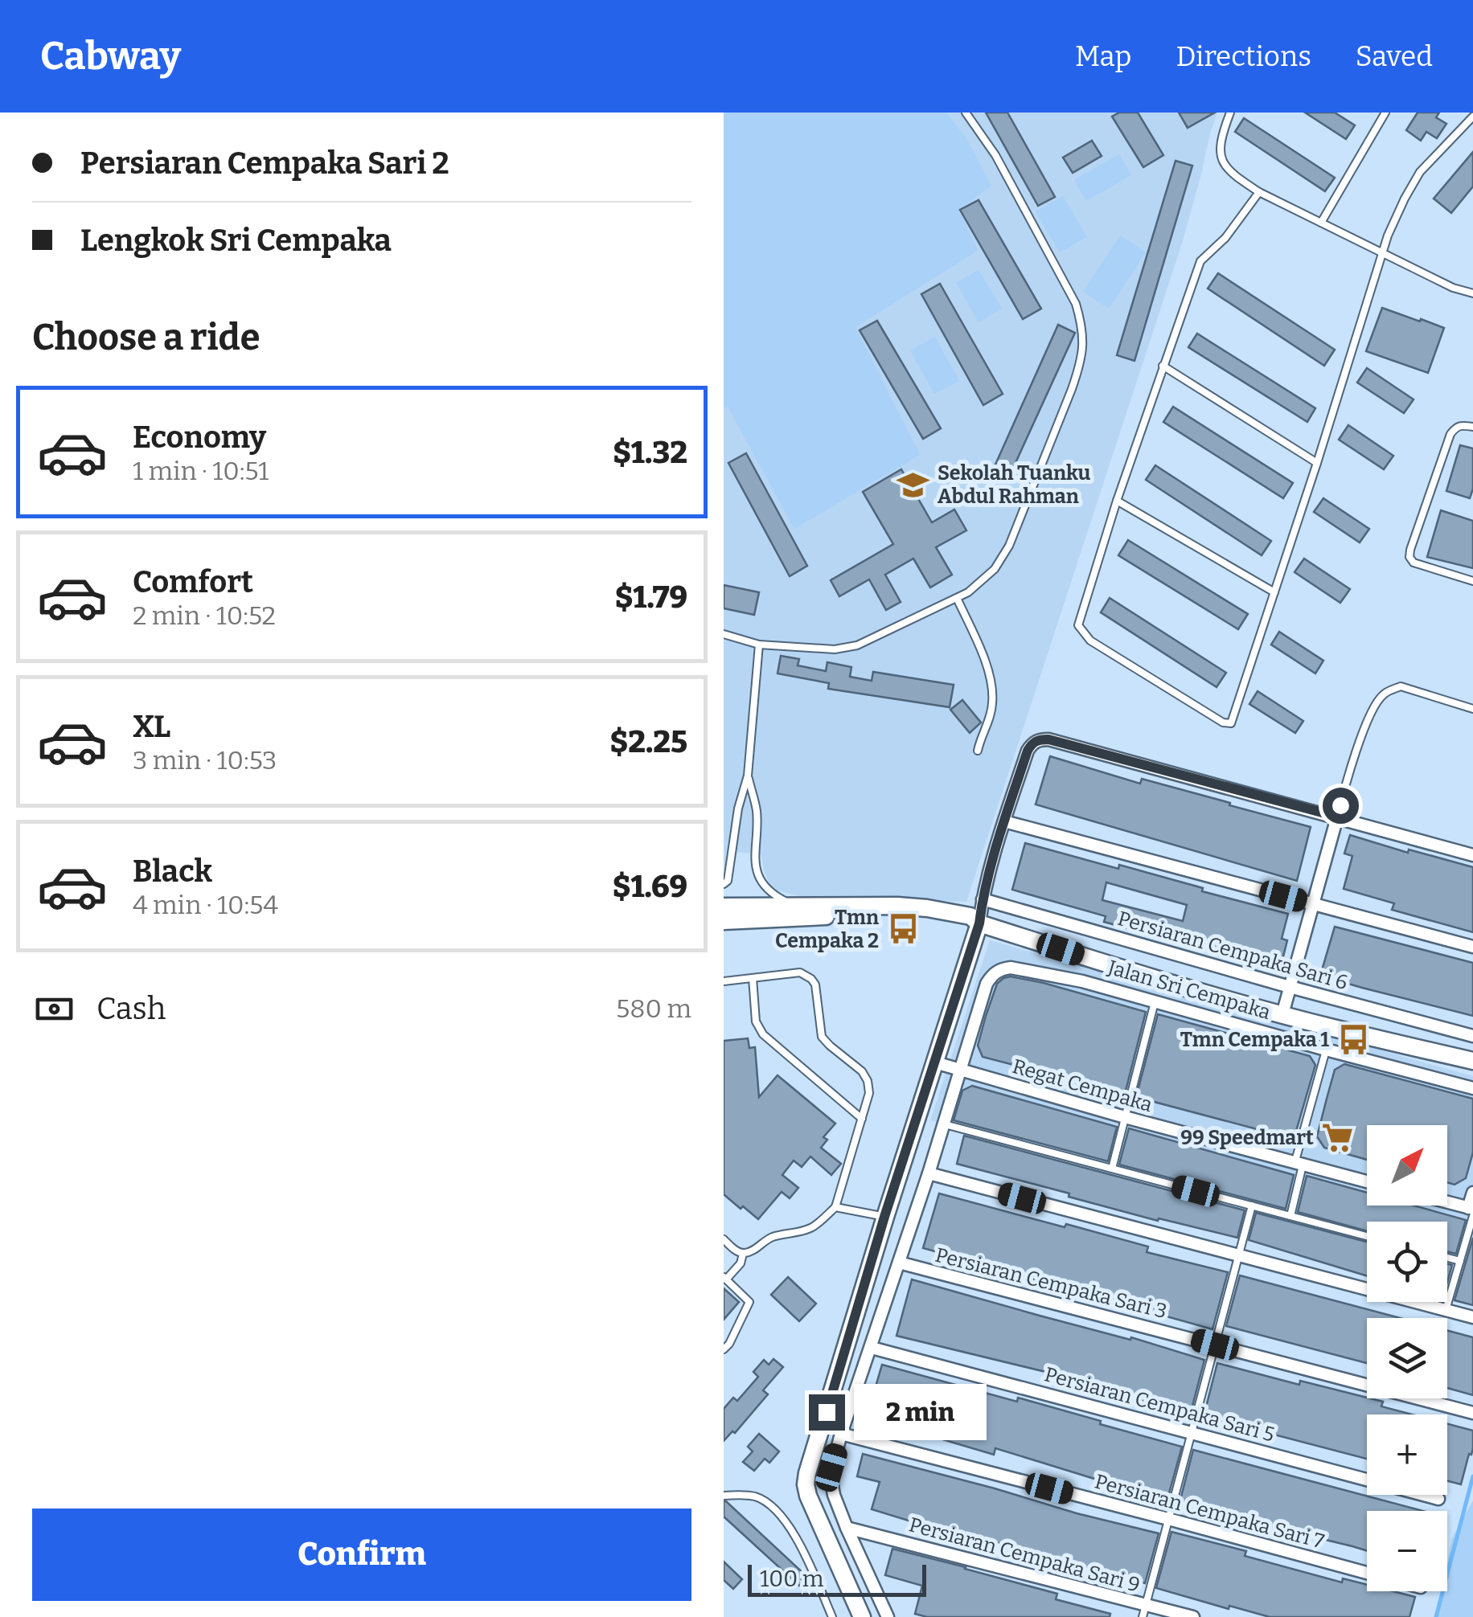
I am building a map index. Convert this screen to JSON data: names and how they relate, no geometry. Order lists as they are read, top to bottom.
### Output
{
  "streets": {
    "street": [
      "Persiaran Cempaka Sari 6",
      "Jalan Sri Cempaka",
      "Regat Cempaka",
      "Persiaran Cempaka Sari 3",
      "Persiaran Cempaka Sari 5",
      "Persiaran Cempaka Sari 7",
      "Persiaran Cempaka Sari 9"
    ]
  },
  "crossings": [
    ["Jalan Sri Cempaka", "Regat Cempaka"]
  ],
  "places": {
    "school or university": ["Sekolah Tuanku Abdul Rahman"],
    "bus stop": ["Tmn Cempaka 2", "Tmn Cempaka 1"],
    "supermarket": ["99 Speedmart"]
  },
  "scale_bar": "100 m",
  "north": "top right",
  "page": {
    "header": "Cabway",
    "nav": ["Map", "Directions", "Saved"],
    "banner": ["Persiaran Cempaka Sari 2", "Lengkok Sri Cempaka"],
    "heading": "Choose a ride",
    "list": [
      {
        "name": "Economy",
        "note": "1 min · 10:51",
        "value": "$1.32"
      },
      {
        "name": "Comfort",
        "note": "2 min · 10:52",
        "value": "$1.79"
      },
      {
        "name": "XL",
        "note": "3 min · 10:53",
        "value": "$2.25"
      },
      {
        "name": "Black",
        "note": "4 min · 10:54",
        "value": "$1.69"
      }
    ],
    "pay": ["Cash", "580 m"],
    "map_buttons": ["+", "−"],
    "bubble": "2 min",
    "buttons": "Confirm",
    "scale": "100 m"
  }
}
